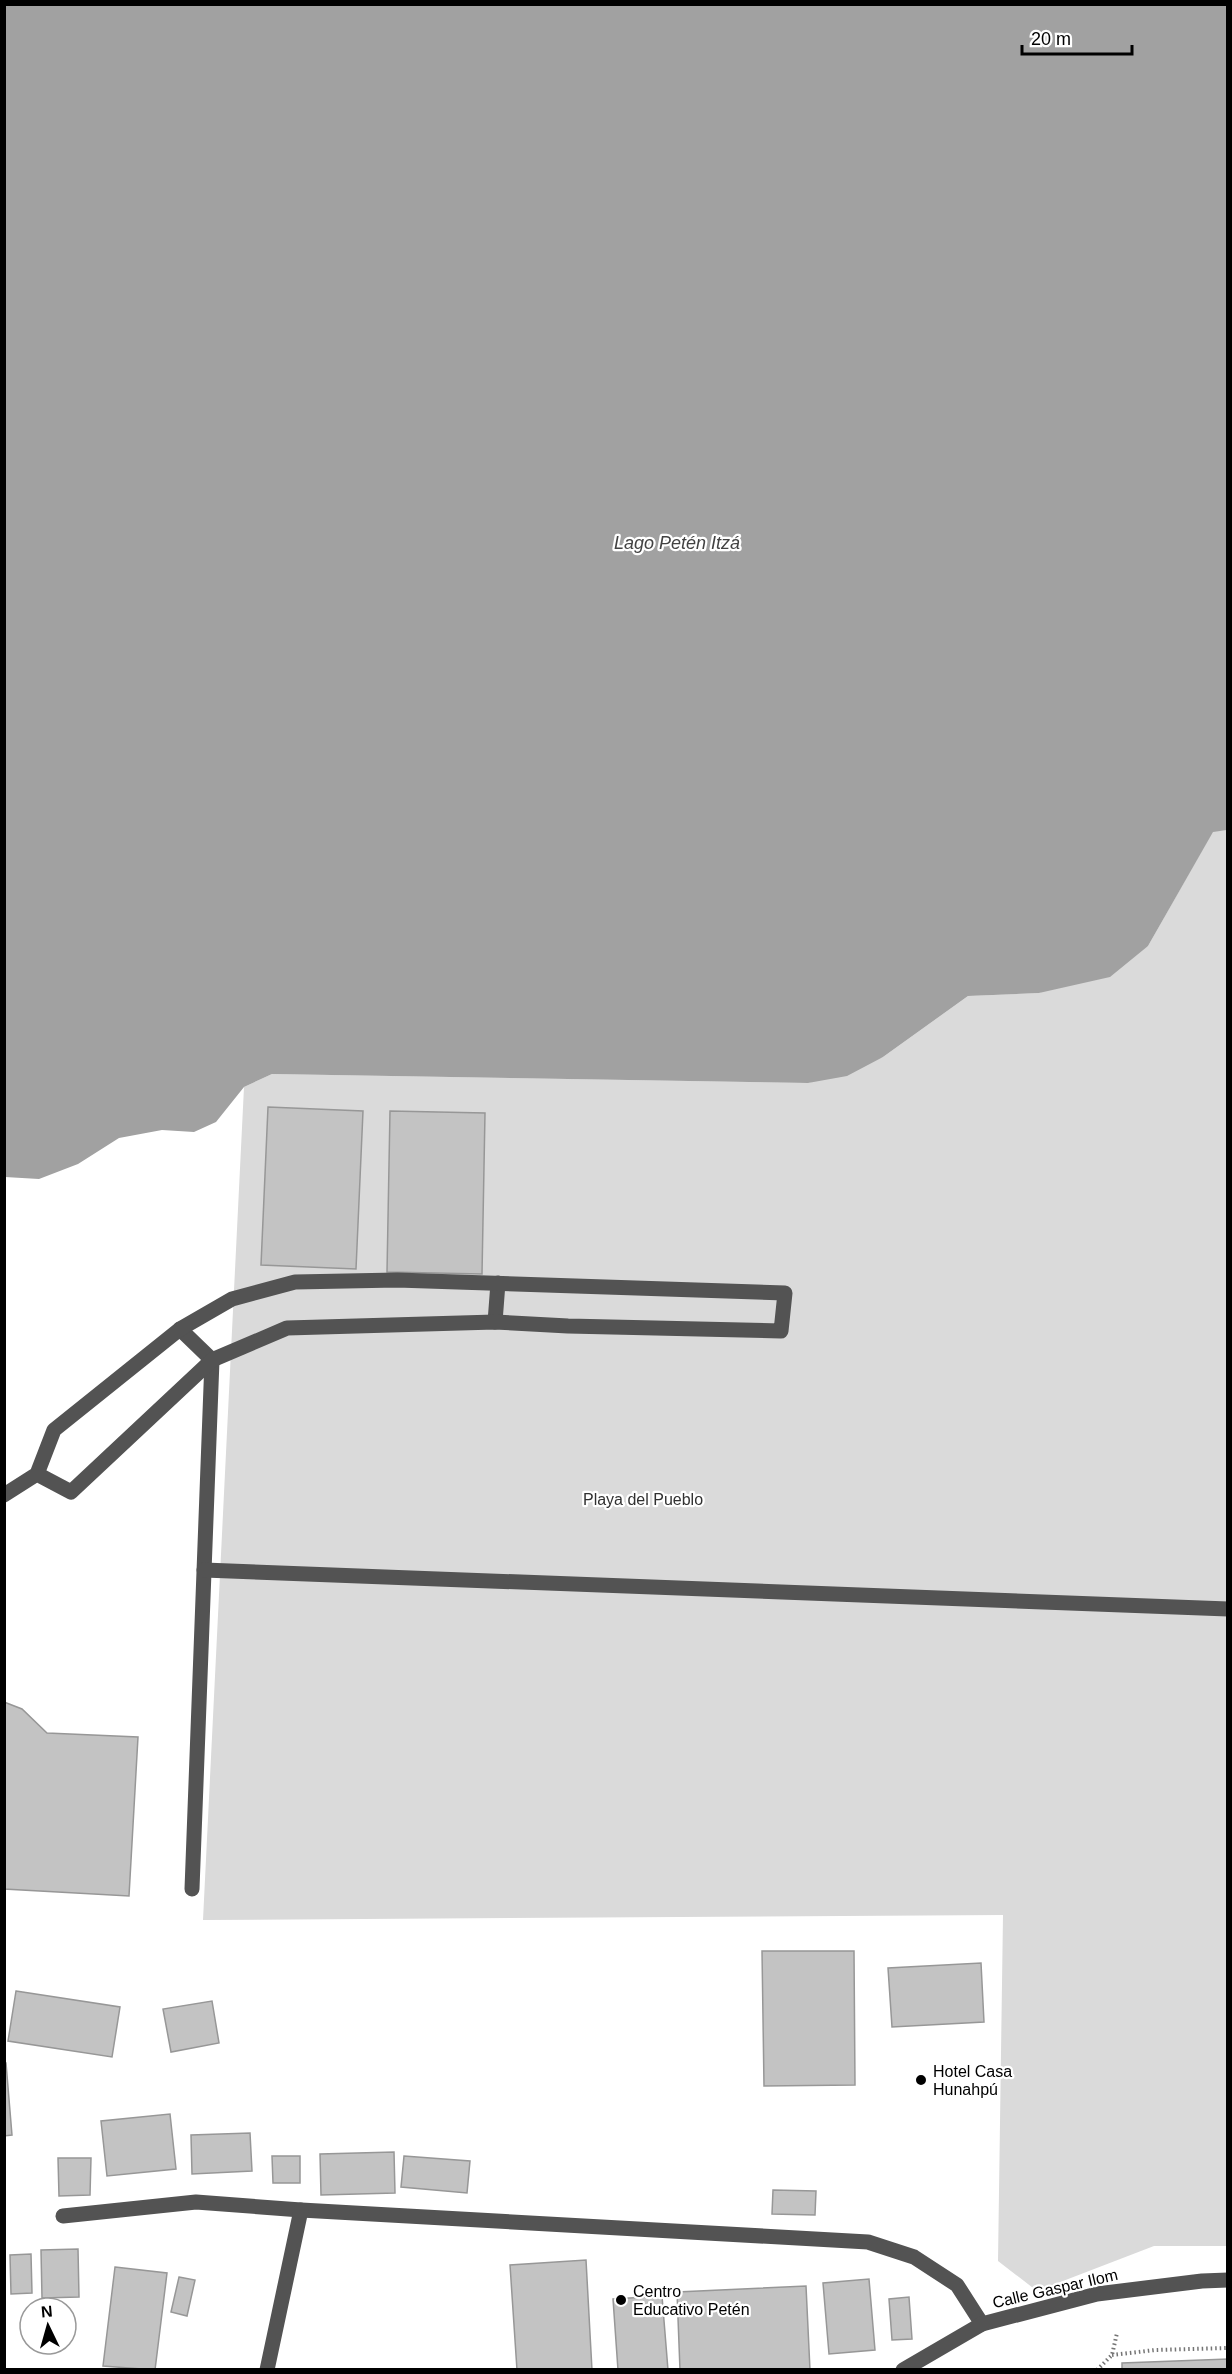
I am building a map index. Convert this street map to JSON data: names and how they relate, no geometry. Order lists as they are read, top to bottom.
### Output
{
  "streets": {
    "street": ["Calle Gaspar Ilom"]
  },
  "water": ["Lago Petén Itzá"],
  "parks": ["Playa del Pueblo"],
  "places": ["Hotel Casa Hunahpú", "Centro Educativo Petén"],
  "scale_bar": "20 m",
  "north": "top"
}
